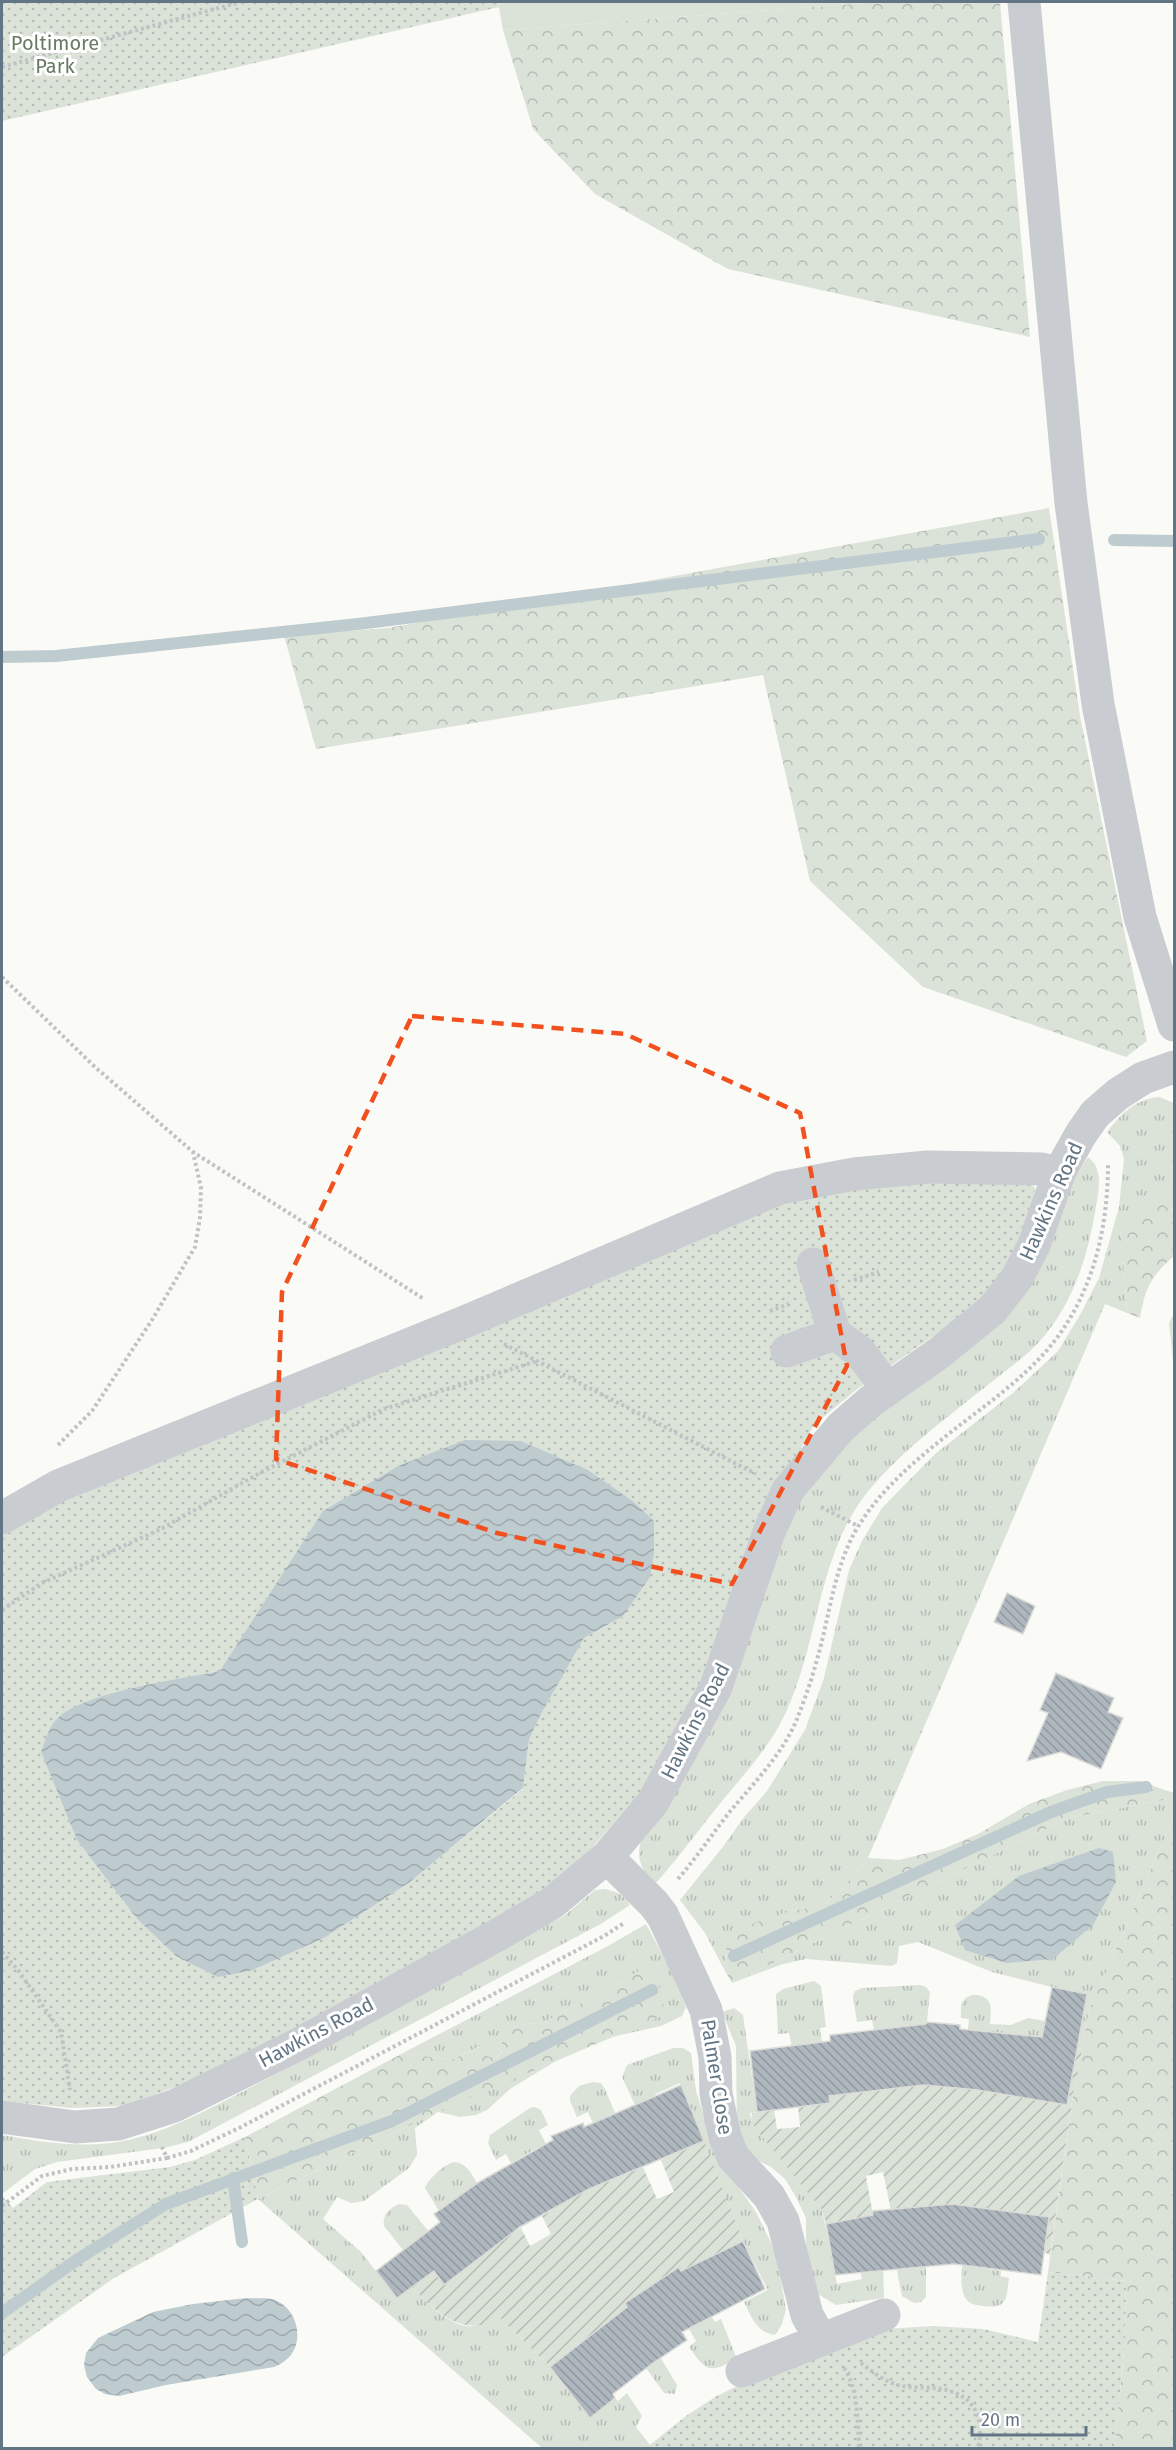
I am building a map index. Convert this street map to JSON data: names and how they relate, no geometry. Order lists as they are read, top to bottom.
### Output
{
  "streets": {
    "street": ["Hawkins Road", "Palmer Close"]
  },
  "crossings": [
    ["Hawkins Road", "Palmer Close"]
  ],
  "parks": ["Poltimore Park"],
  "scale_bar": "20 m"
}
